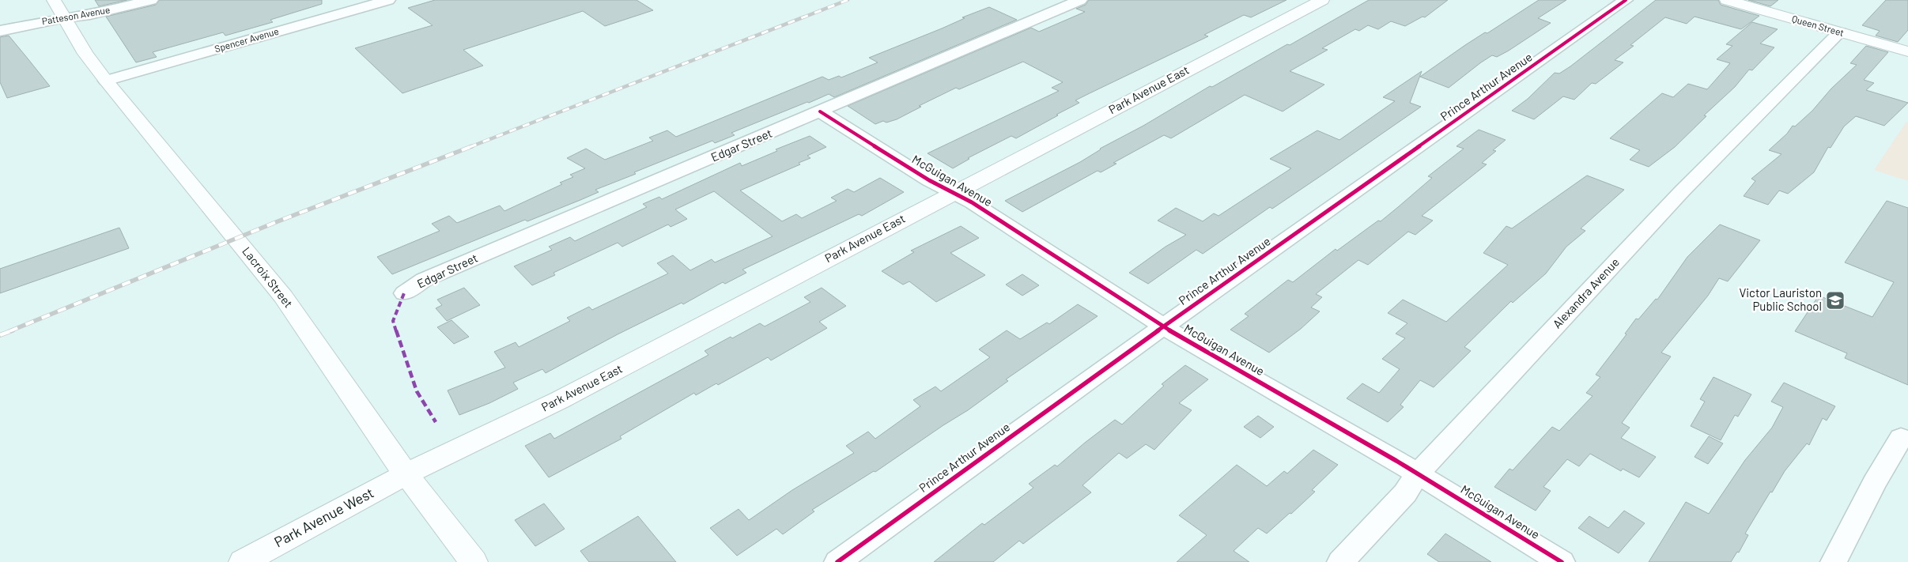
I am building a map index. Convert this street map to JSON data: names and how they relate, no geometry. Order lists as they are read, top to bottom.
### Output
{
  "streets": {
    "main road": [
      "Queen Street",
      "Park Avenue East",
      "Lacroix Street",
      "Park Avenue West"
    ],
    "street": [
      "Patteson Avenue",
      "Spencer Avenue",
      "Prince Arthur Avenue",
      "Edgar Street",
      "McGuigan Avenue",
      "Alexandra Avenue"
    ]
  },
  "crossings": [
    ["Patteson Avenue", "Lacroix Street"],
    ["Queen Street", "Alexandra Avenue"],
    ["Spencer Avenue", "Lacroix Street"],
    ["Prince Arthur Avenue", "McGuigan Avenue"],
    ["Park Avenue East", "McGuigan Avenue"],
    ["Park Avenue East", "Lacroix Street"],
    ["Park Avenue East", "Park Avenue West"],
    ["Edgar Street", "McGuigan Avenue"],
    ["McGuigan Avenue", "Alexandra Avenue"],
    ["Lacroix Street", "Park Avenue West"]
  ],
  "places": {
    "school or university": ["Victor Lauriston Public School"]
  }
}
